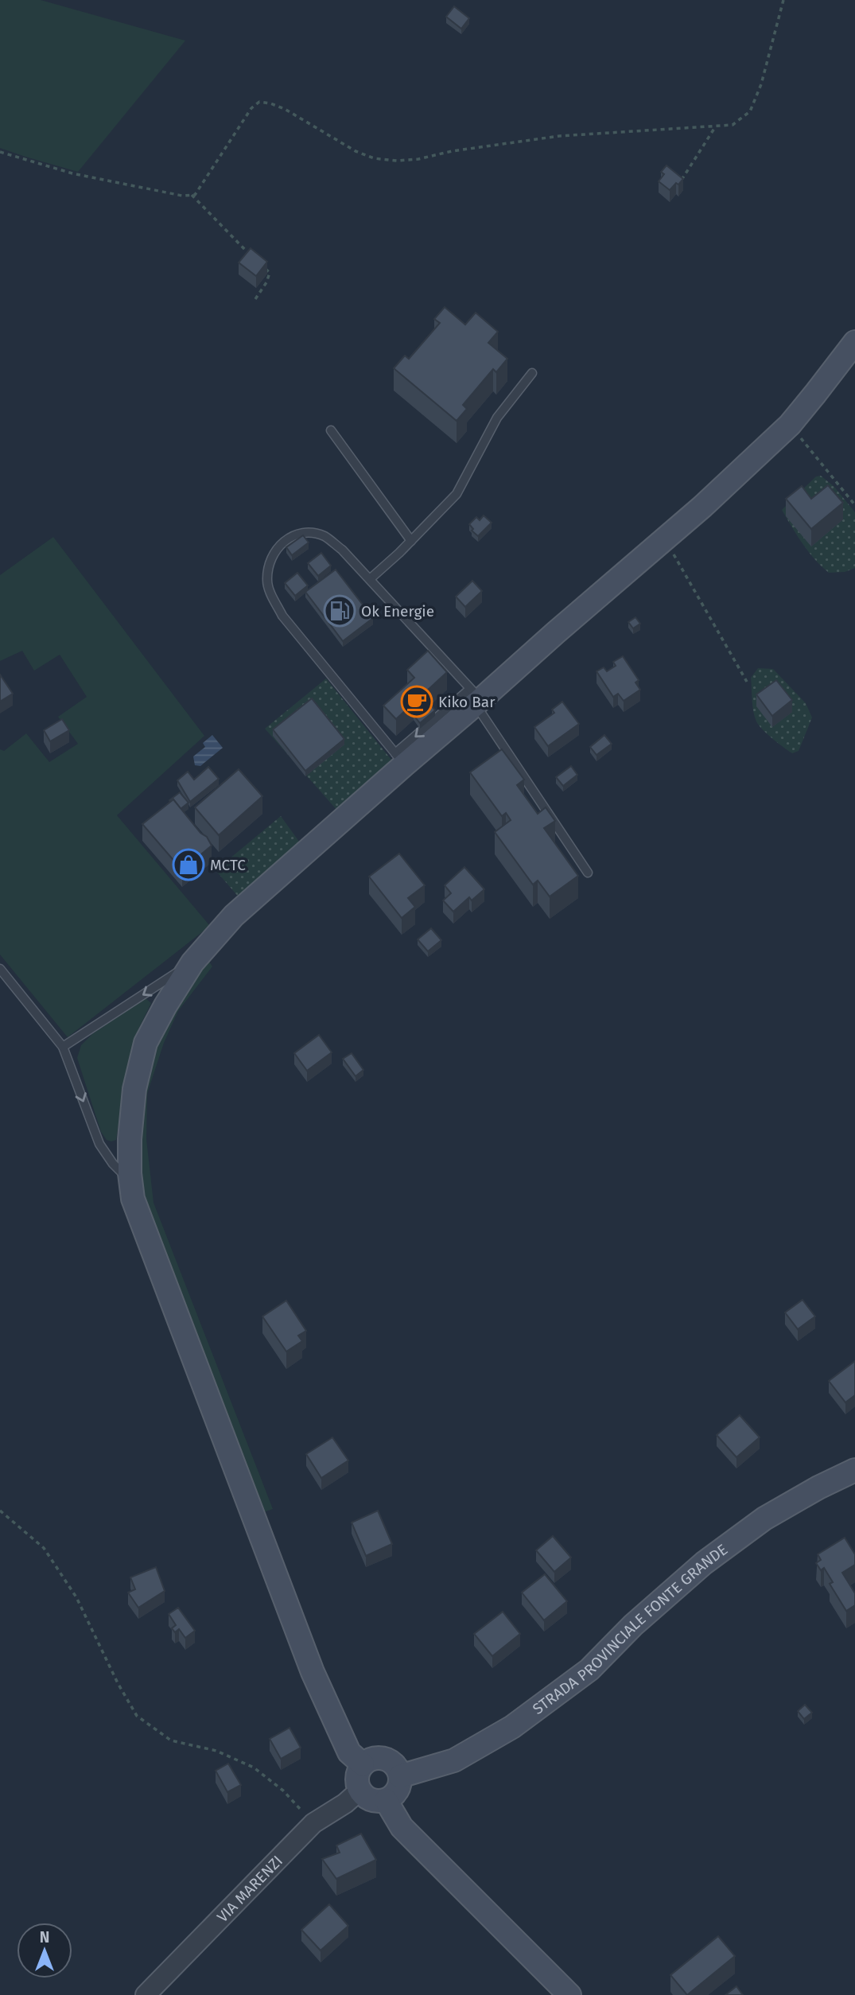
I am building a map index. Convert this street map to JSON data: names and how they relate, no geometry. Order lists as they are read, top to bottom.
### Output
{
  "streets": {
    "main road": ["STRADA PROVINCIALE FONTE GRANDE"],
    "street": ["VIA MARENZI"]
  },
  "crossings": [
    ["STRADA PROVINCIALE FONTE GRANDE", "VIA MARENZI"]
  ],
  "places": {
    "fuel station": ["Ok Energie"],
    "cafe": ["Kiko Bar"],
    "shop": ["MCTC"]
  },
  "north": "top"
}
